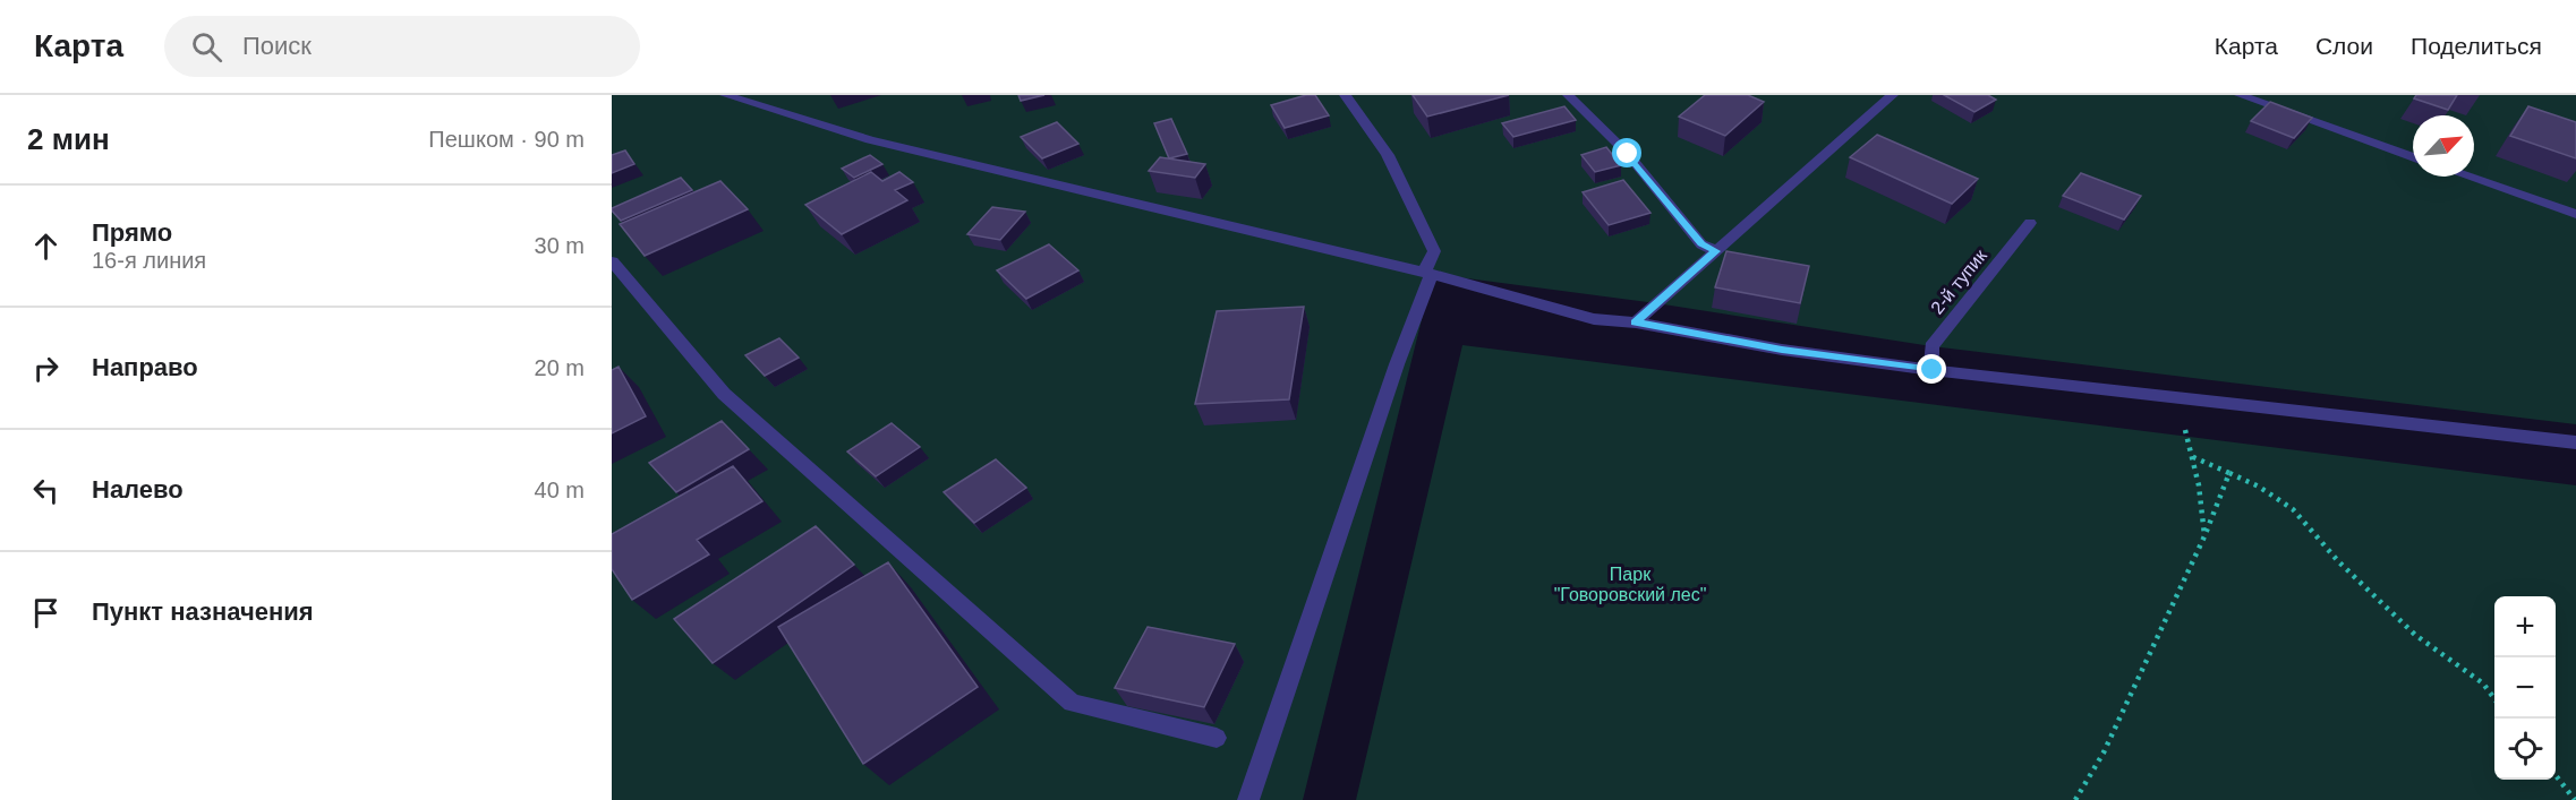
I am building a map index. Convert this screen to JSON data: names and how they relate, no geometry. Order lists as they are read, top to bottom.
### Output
{
  "streets": {
    "lane": ["2-й тупик"]
  },
  "parks": ["Парк \"Говоровский лес\""],
  "north": "top right",
  "page": {
    "header": "Карта",
    "search": "Поиск",
    "nav": ["Карта", "Слои", "Поделиться"],
    "heading": ["2 мин", "Пешком · 90 m"],
    "list": [
      ["Прямо", "16-я линия", "30 m"],
      ["Направо", "20 m"],
      ["Налево", "40 m"],
      "Пункт назначения"
    ],
    "map_buttons": ["+", "−"]
  }
}
